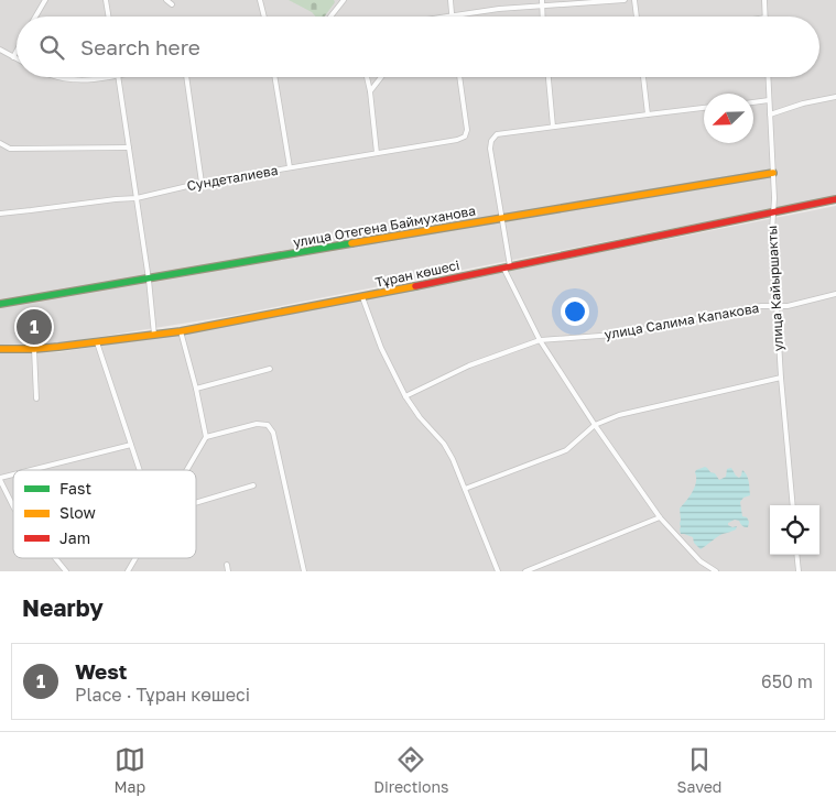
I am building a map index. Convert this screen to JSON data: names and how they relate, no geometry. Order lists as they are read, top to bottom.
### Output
{
  "streets": {
    "street": [
      "Сундеталиева",
      "улица Отегена Баймуханова",
      "Тұран көшесі",
      "улица Кайыршакты",
      "улица Салима Капакова"
    ]
  },
  "crossings": [
    ["улица Отегена Баймуханова", "улица Кайыршакты"],
    ["Тұран көшесі", "улица Кайыршакты"],
    ["улица Кайыршакты", "улица Салима Капакова"]
  ],
  "legend": ["Fast", "Slow", "Jam"],
  "north": "bottom left",
  "page": {
    "search": "Search here",
    "pins": "1",
    "heading": "Nearby",
    "list": [
      {
        "mark": "1",
        "name": "West",
        "note": "Place · Тұран көшесі",
        "value": "650 m"
      }
    ],
    "nav": ["Map", "Directions", "Saved"]
  }
}
